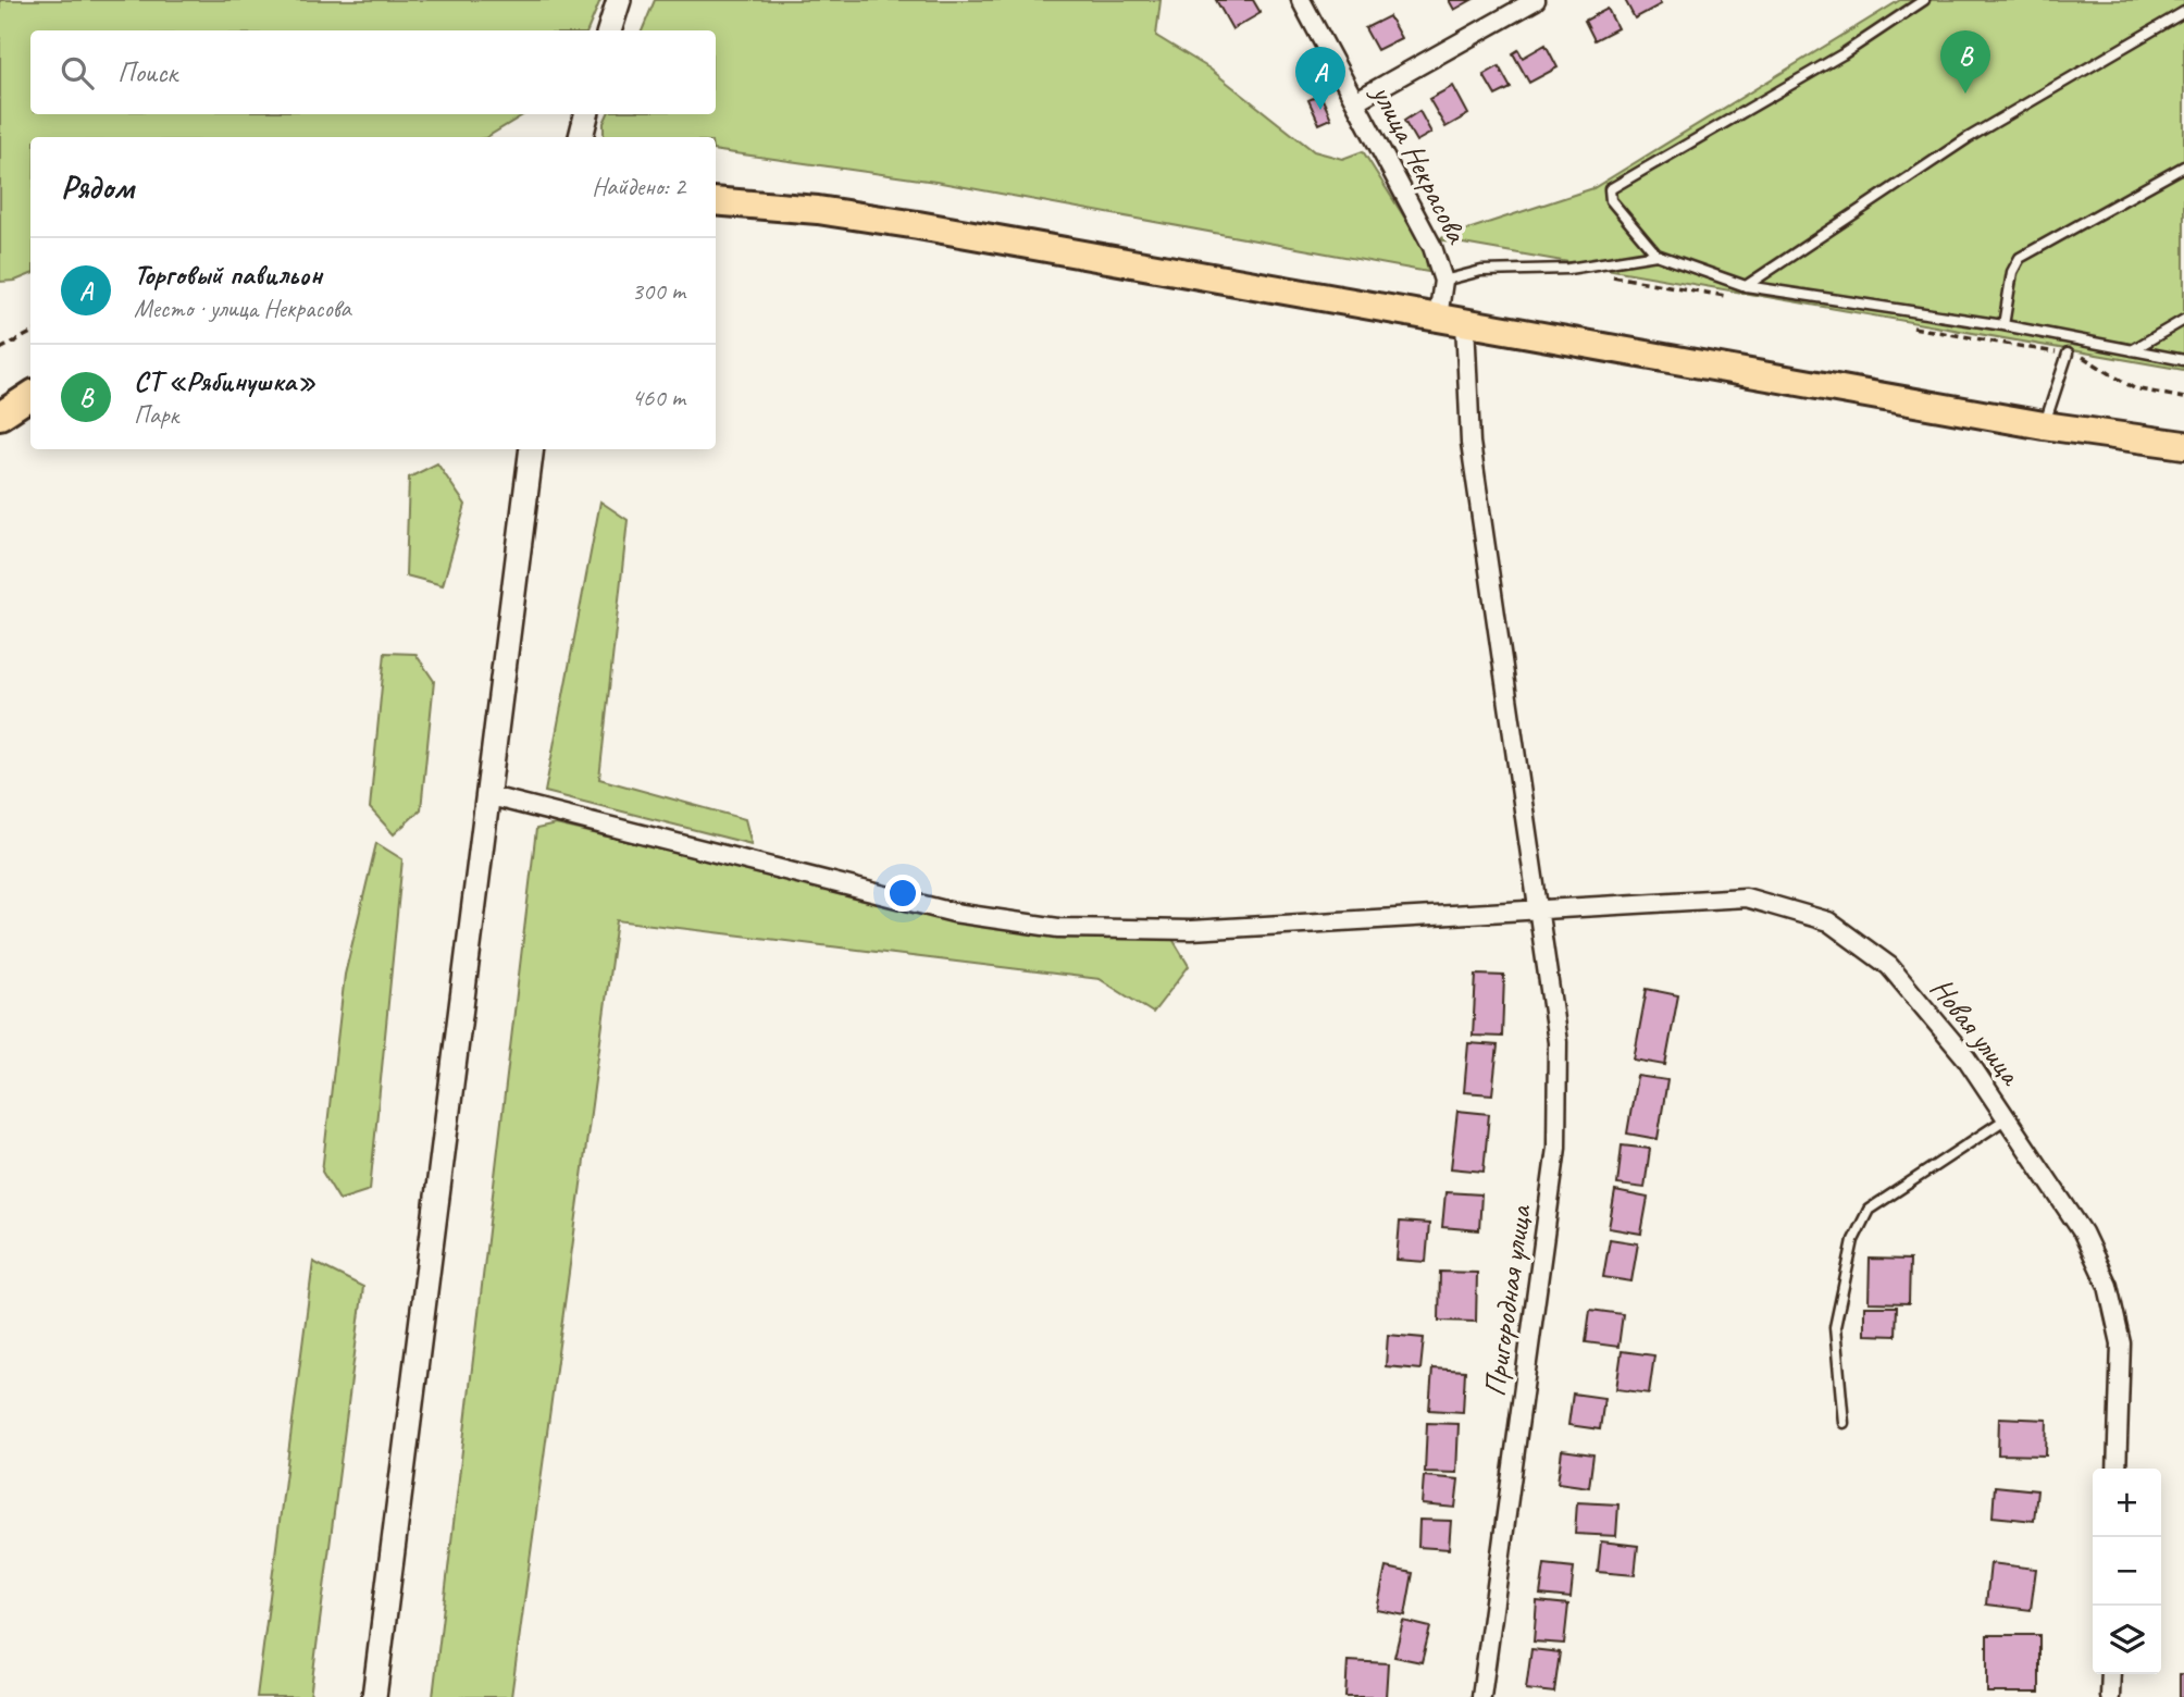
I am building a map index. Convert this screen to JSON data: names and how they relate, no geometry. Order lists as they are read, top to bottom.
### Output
{
  "streets": {
    "street": ["улица Некрасова", "Новая улица", "Пригородная улица"]
  },
  "crossings": [
    ["Новая улица", "Пригородная улица"]
  ],
  "page": {
    "pins": ["B", "A"],
    "search": "Поиск",
    "heading": ["Рядом", "Найдено: 2"],
    "list": [
      {
        "mark": "A",
        "name": "Торговый павильон",
        "note": "Место · улица Некрасова",
        "value": "300 m"
      },
      {
        "mark": "B",
        "name": "СТ «Рябинушка»",
        "note": "Парк",
        "value": "460 m"
      }
    ],
    "map_buttons": ["+", "−"]
  }
}
